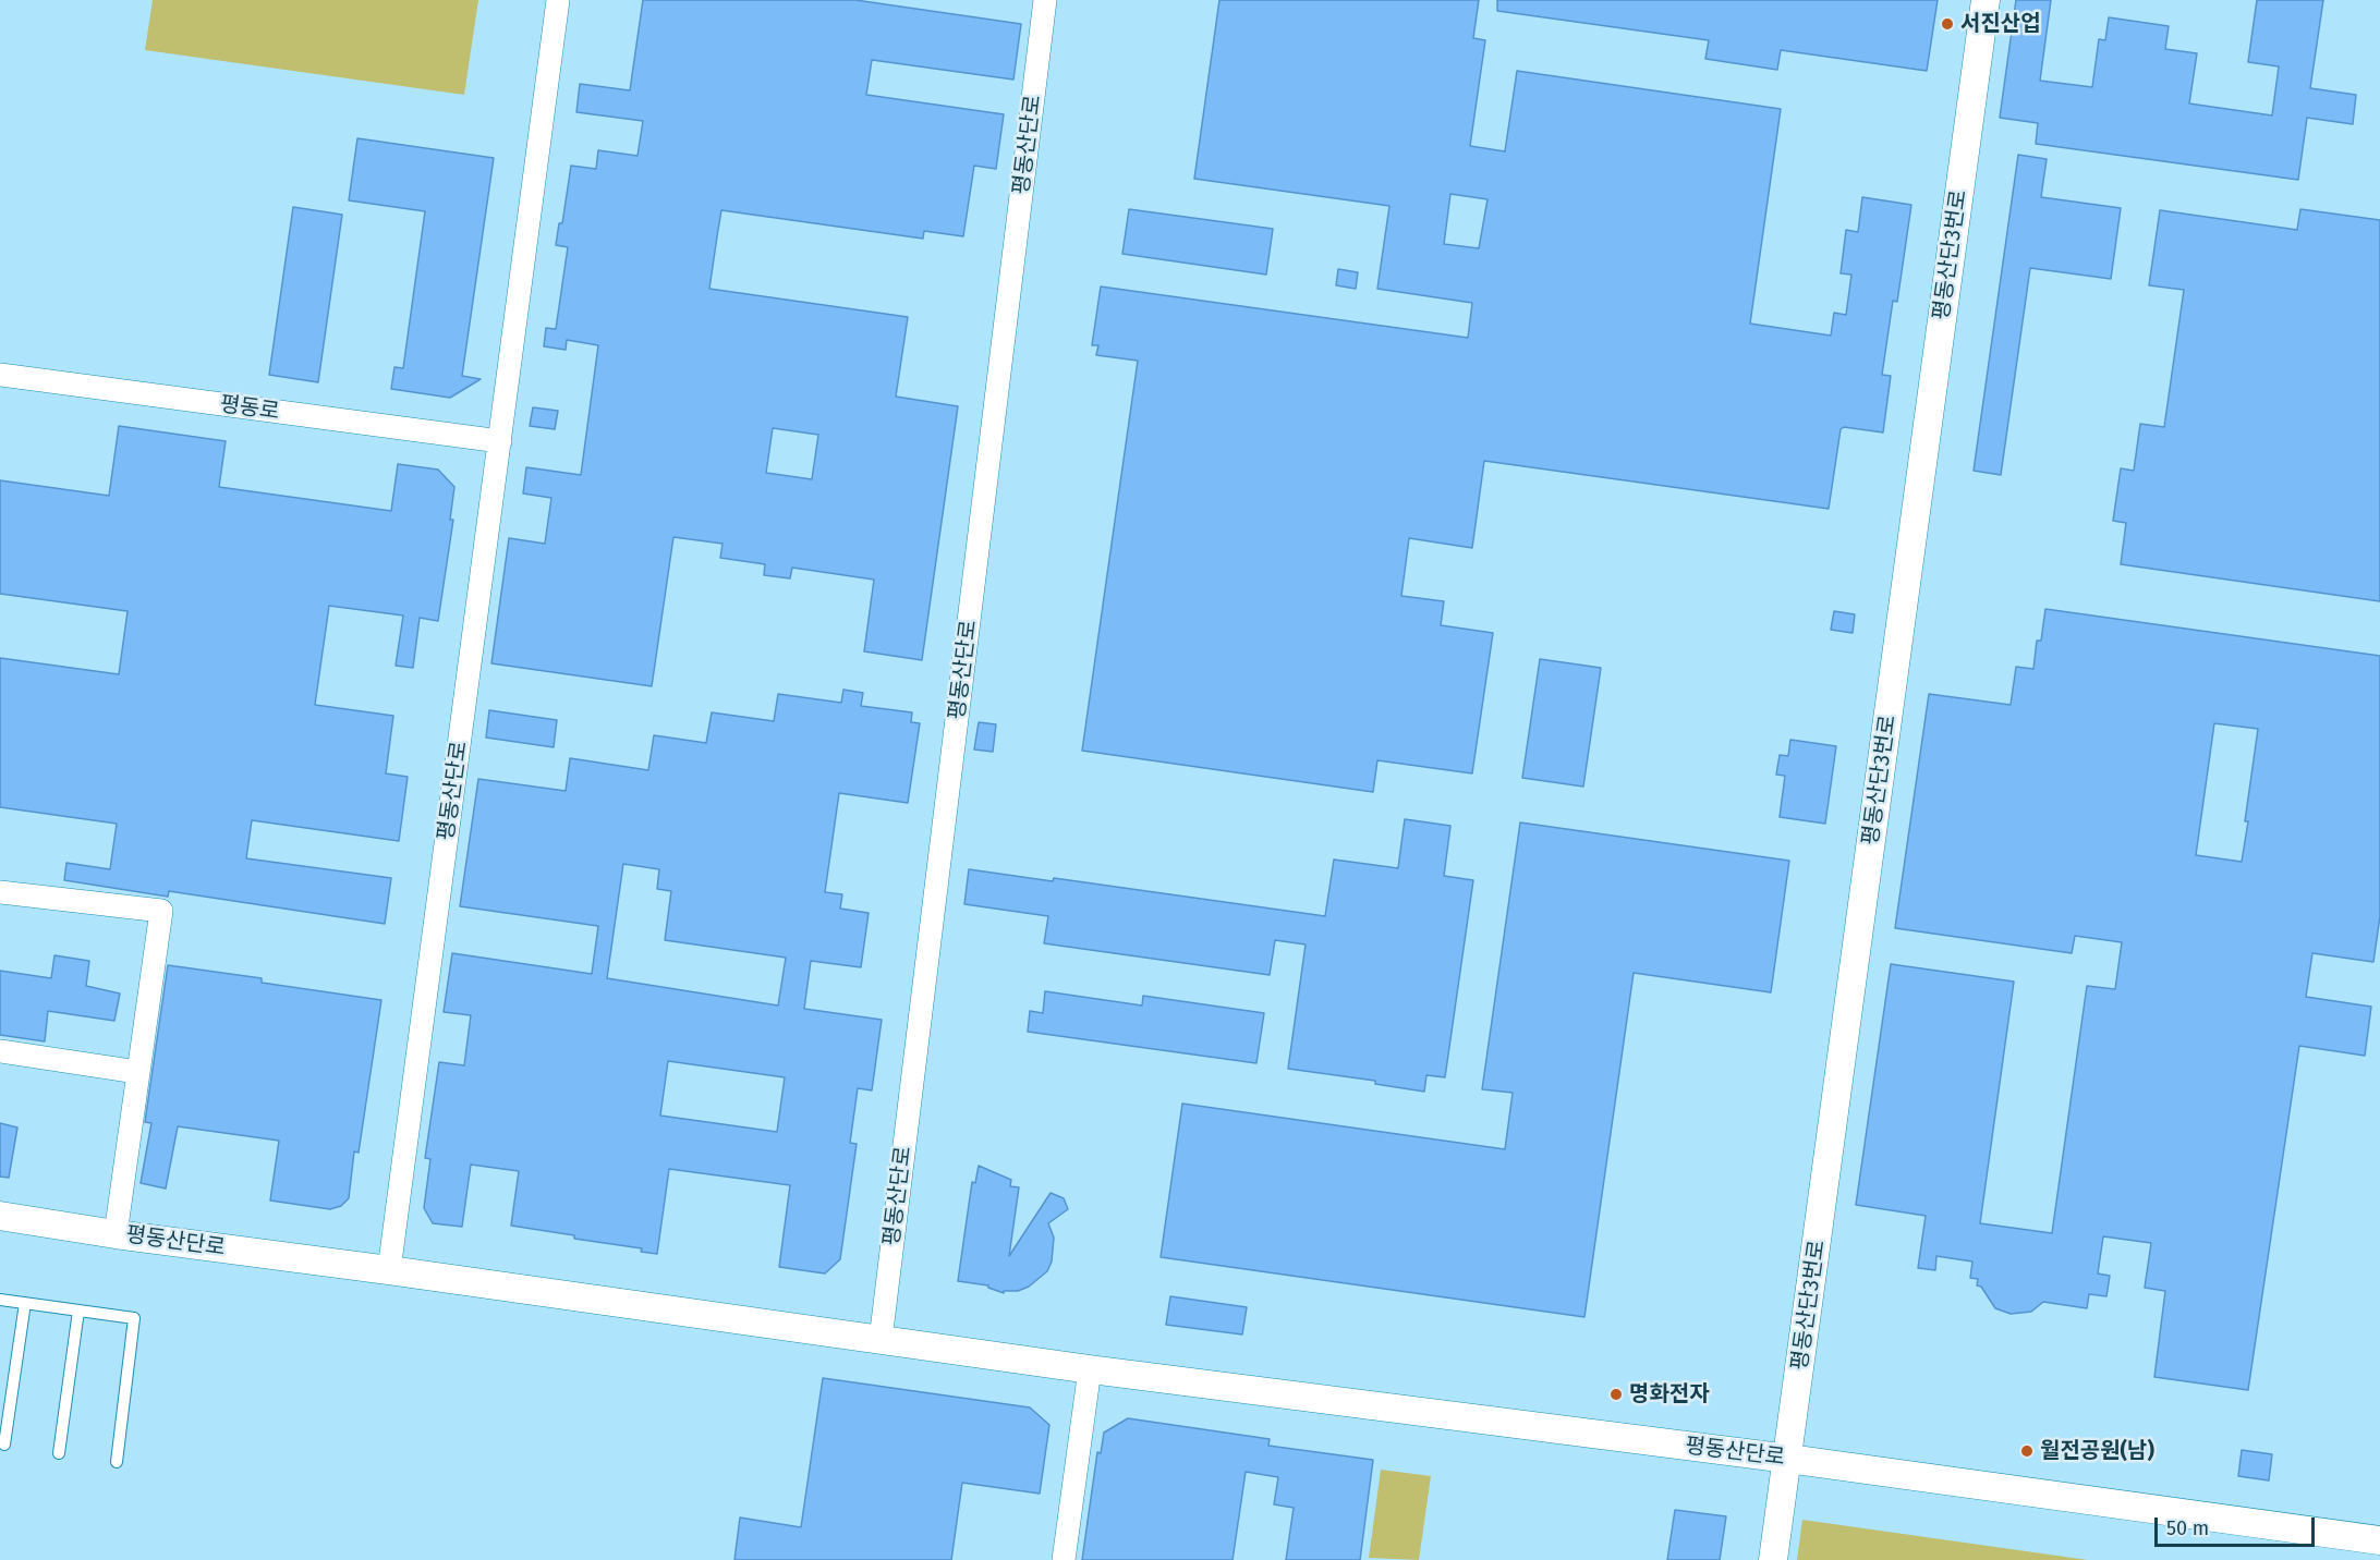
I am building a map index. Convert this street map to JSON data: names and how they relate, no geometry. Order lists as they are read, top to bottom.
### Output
{
  "streets": {
    "street": ["평동산단로", "평동산단3번로", "평동로"]
  },
  "crossings": [
    ["평동산단로", "평동산단3번로"],
    ["평동산단로", "평동로"]
  ],
  "places": ["서진산업", "명화전자", "월전공원(남)"],
  "scale_bar": "50 m"
}
